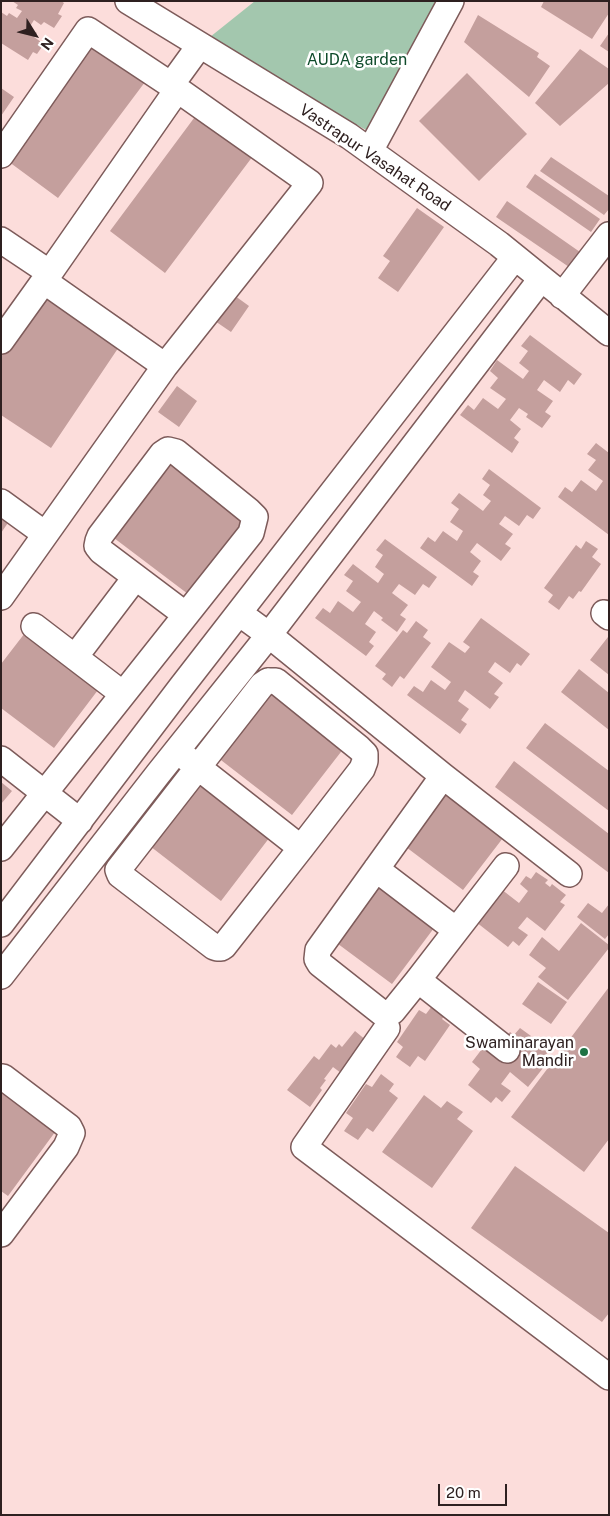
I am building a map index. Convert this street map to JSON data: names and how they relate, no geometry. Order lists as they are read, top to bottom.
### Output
{
  "streets": {
    "street": ["Vastrapur Vasahat Road"]
  },
  "parks": ["AUDA garden"],
  "places": ["Swaminarayan Mandir"],
  "scale_bar": "20 m",
  "north": "bottom right"
}
